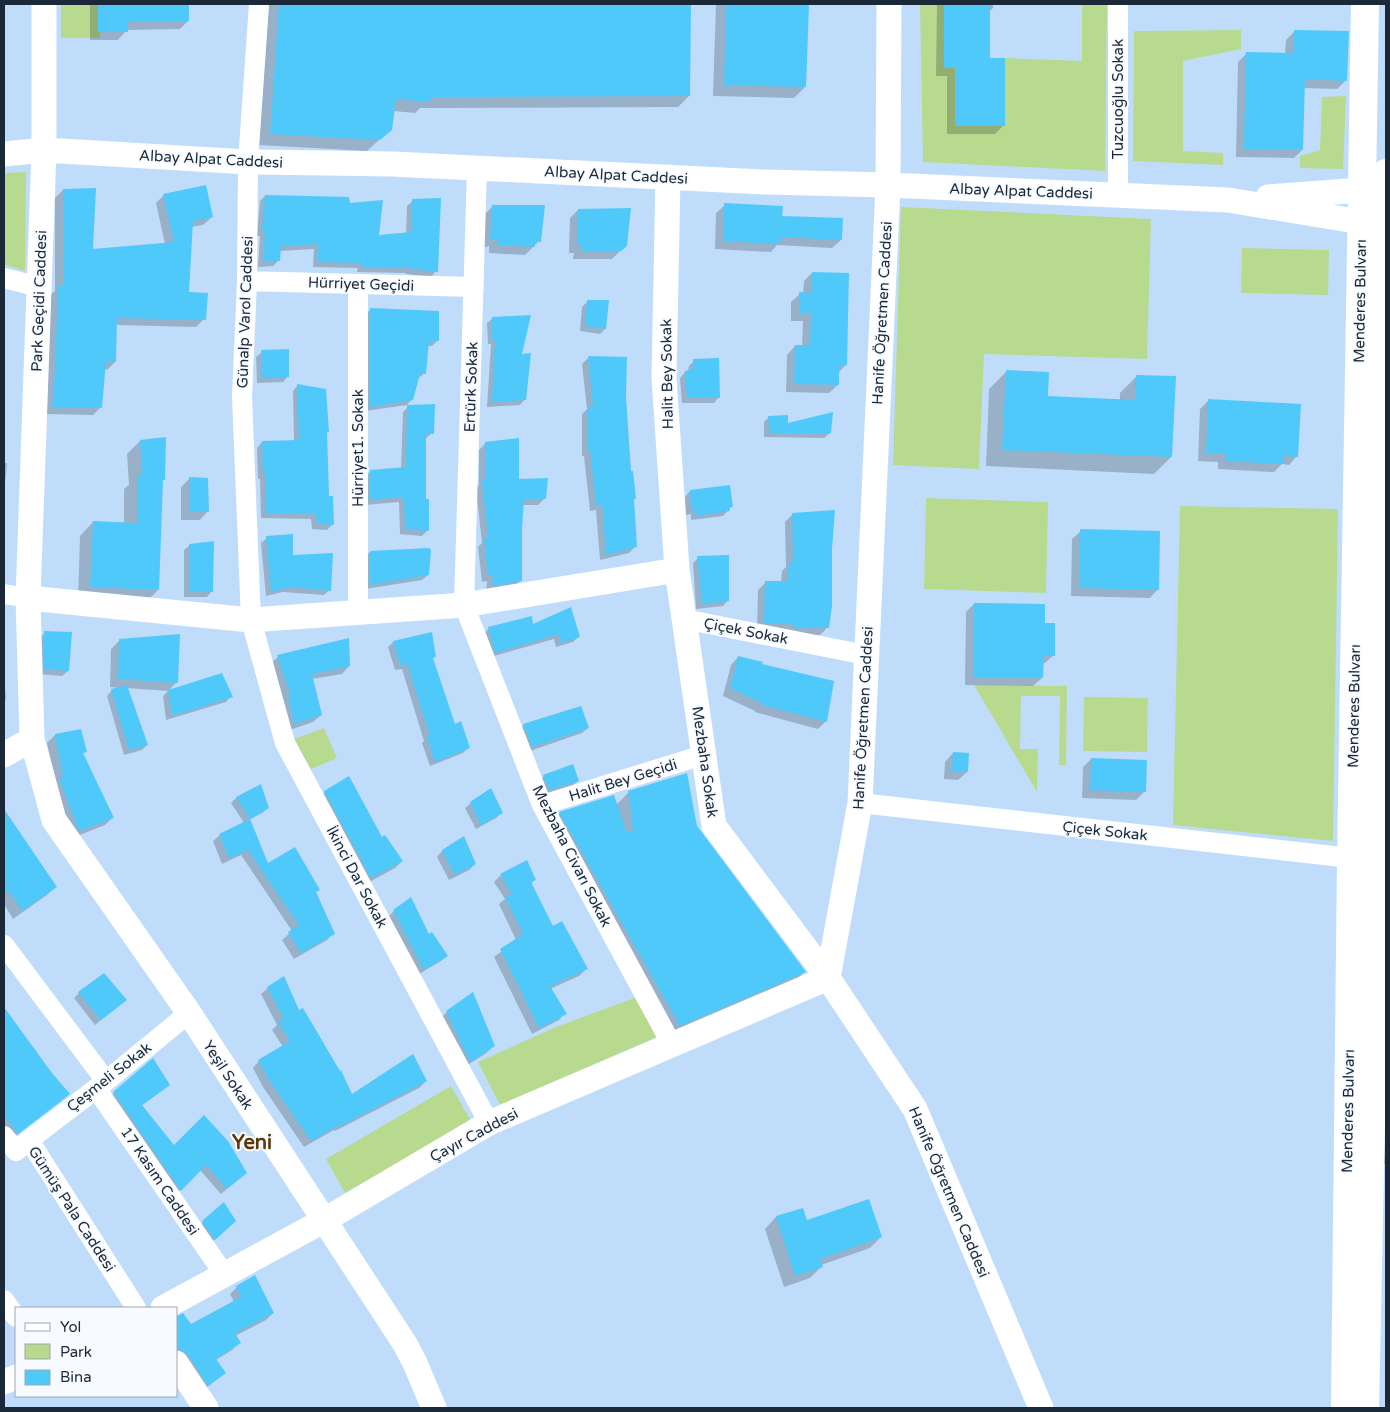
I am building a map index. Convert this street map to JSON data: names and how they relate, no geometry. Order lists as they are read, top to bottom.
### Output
{
  "streets": {
    "main road": ["Menderes Bulvarı"],
    "street": [
      "Tuzcuoğlu Sokak",
      "Albay Alpat Caddesi",
      "Hürriyet Geçidi",
      "Park Geçidi Caddesi",
      "Günalp Varol Caddesi",
      "Hanife Öğretmen Caddesi",
      "Halit Bey Sokak",
      "Ertürk Sokak",
      "Hürriyet1. Sokak",
      "Çiçek Sokak",
      "Mezbaha Sokak",
      "Halit Bey Geçidi",
      "Mezbaha Civarı Sokak",
      "İkinci Dar Sokak",
      "Yeşil Sokak",
      "Çeşmeli Sokak",
      "Çayır Caddesi",
      "17 Kasım Caddesi",
      "Gümüş Pala Caddesi"
    ]
  },
  "crossings": [
    ["Tuzcuoğlu Sokak", "Albay Alpat Caddesi"],
    ["Albay Alpat Caddesi", "Park Geçidi Caddesi"],
    ["Albay Alpat Caddesi", "Menderes Bulvarı"],
    ["Albay Alpat Caddesi", "Günalp Varol Caddesi"],
    ["Albay Alpat Caddesi", "Hanife Öğretmen Caddesi"],
    ["Albay Alpat Caddesi", "Halit Bey Sokak"],
    ["Albay Alpat Caddesi", "Ertürk Sokak"],
    ["Hürriyet Geçidi", "Günalp Varol Caddesi"],
    ["Hürriyet Geçidi", "Ertürk Sokak"],
    ["Hürriyet Geçidi", "Hürriyet1. Sokak"],
    ["Park Geçidi Caddesi", "Yeşil Sokak"],
    ["Menderes Bulvarı", "Çiçek Sokak"],
    ["Günalp Varol Caddesi", "İkinci Dar Sokak"],
    ["Hanife Öğretmen Caddesi", "Çiçek Sokak"],
    ["Hanife Öğretmen Caddesi", "Mezbaha Sokak"],
    ["Hanife Öğretmen Caddesi", "Çayır Caddesi"],
    ["Halit Bey Sokak", "Mezbaha Sokak"],
    ["Ertürk Sokak", "Mezbaha Civarı Sokak"],
    ["Çiçek Sokak", "Mezbaha Sokak"],
    ["Mezbaha Sokak", "Halit Bey Geçidi"],
    ["Mezbaha Sokak", "Çayır Caddesi"],
    ["Halit Bey Geçidi", "Mezbaha Civarı Sokak"],
    ["Mezbaha Civarı Sokak", "Çayır Caddesi"],
    ["İkinci Dar Sokak", "Çayır Caddesi"],
    ["Yeşil Sokak", "Çeşmeli Sokak"],
    ["Yeşil Sokak", "Çayır Caddesi"],
    ["Çeşmeli Sokak", "17 Kasım Caddesi"],
    ["Çeşmeli Sokak", "Gümüş Pala Caddesi"],
    ["Çayır Caddesi", "17 Kasım Caddesi"]
  ],
  "districts": ["Yeni"],
  "legend": ["Yol", "Park", "Bina"]
}
